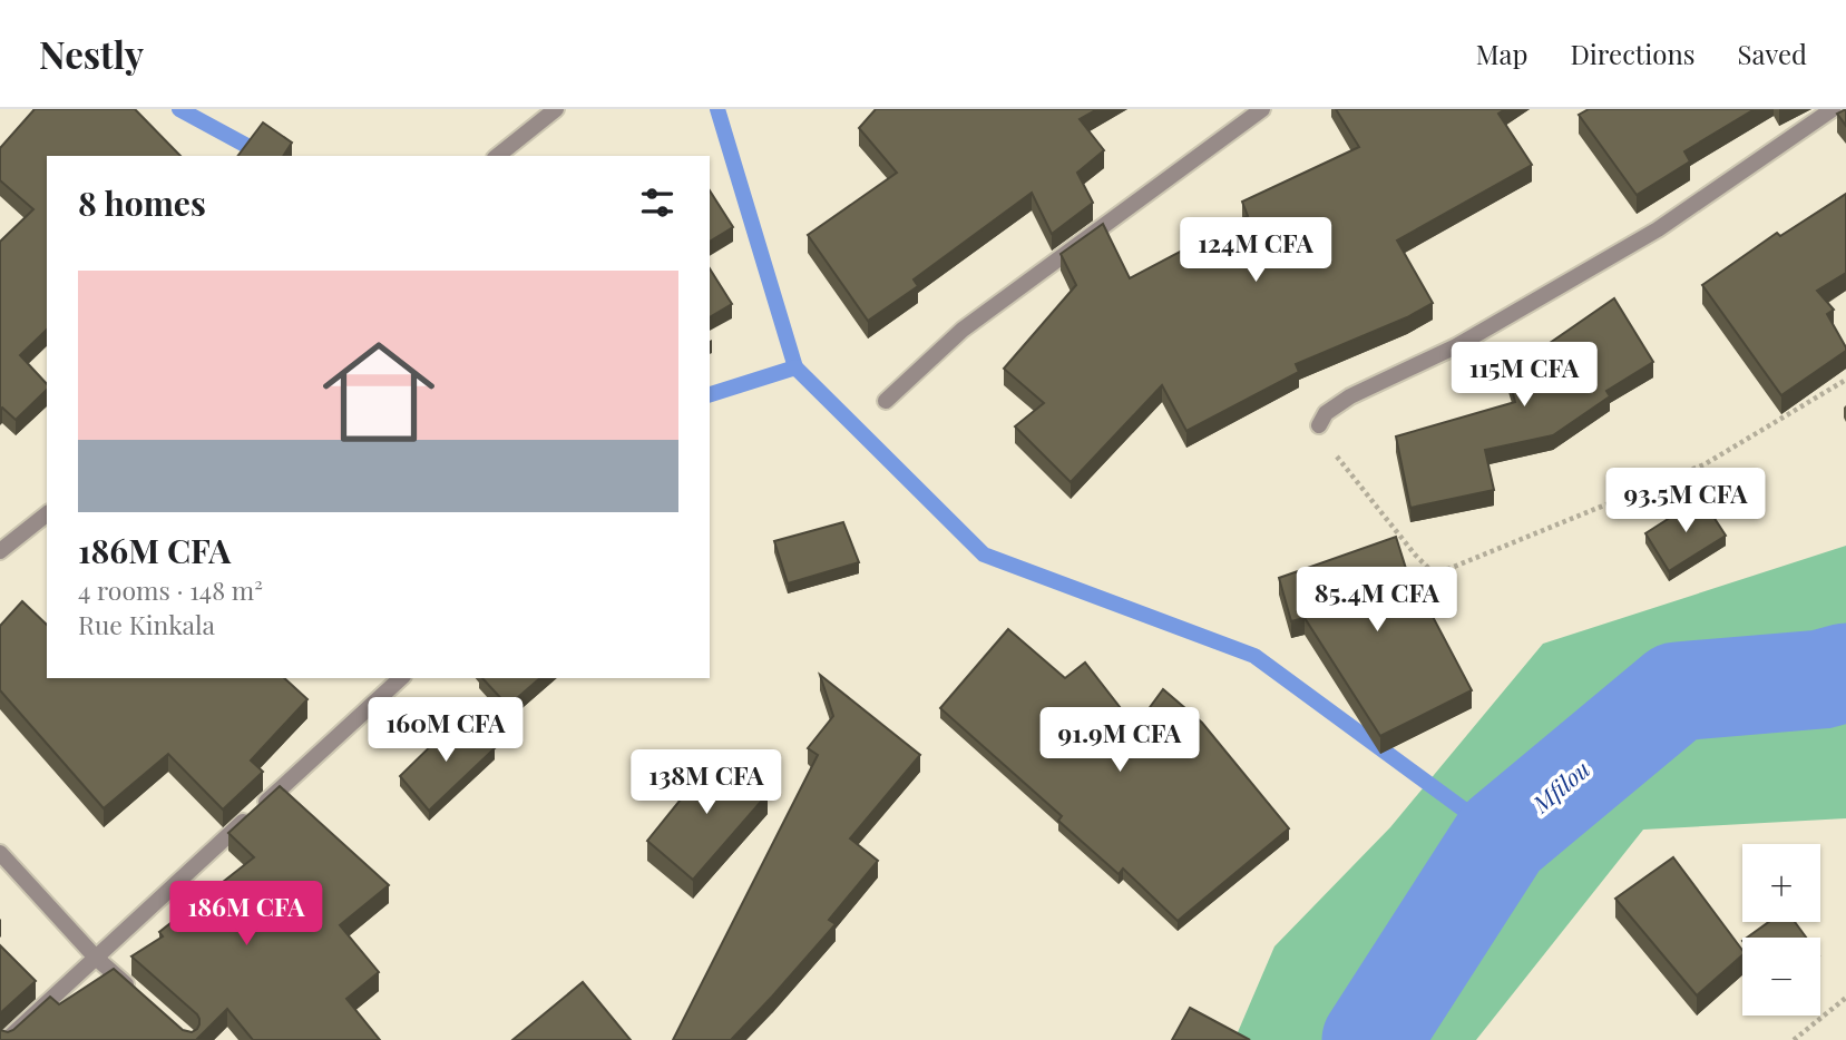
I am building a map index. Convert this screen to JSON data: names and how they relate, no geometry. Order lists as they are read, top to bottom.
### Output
{
  "water": ["Mfilou"],
  "page": {
    "header": "Nestly",
    "nav": ["Map", "Directions", "Saved"],
    "heading": "8 homes",
    "price": [
      "124M CFA",
      "115M CFA",
      "93.5M CFA",
      "85.4M CFA",
      "160M CFA",
      "91.9M CFA",
      "138M CFA",
      "186M CFA"
    ],
    "list": [
      {
        "name": "186M CFA",
        "note": "4 rooms · 148 m² · Rue Kinkala"
      }
    ],
    "map_buttons": ["+", "−"]
  }
}
